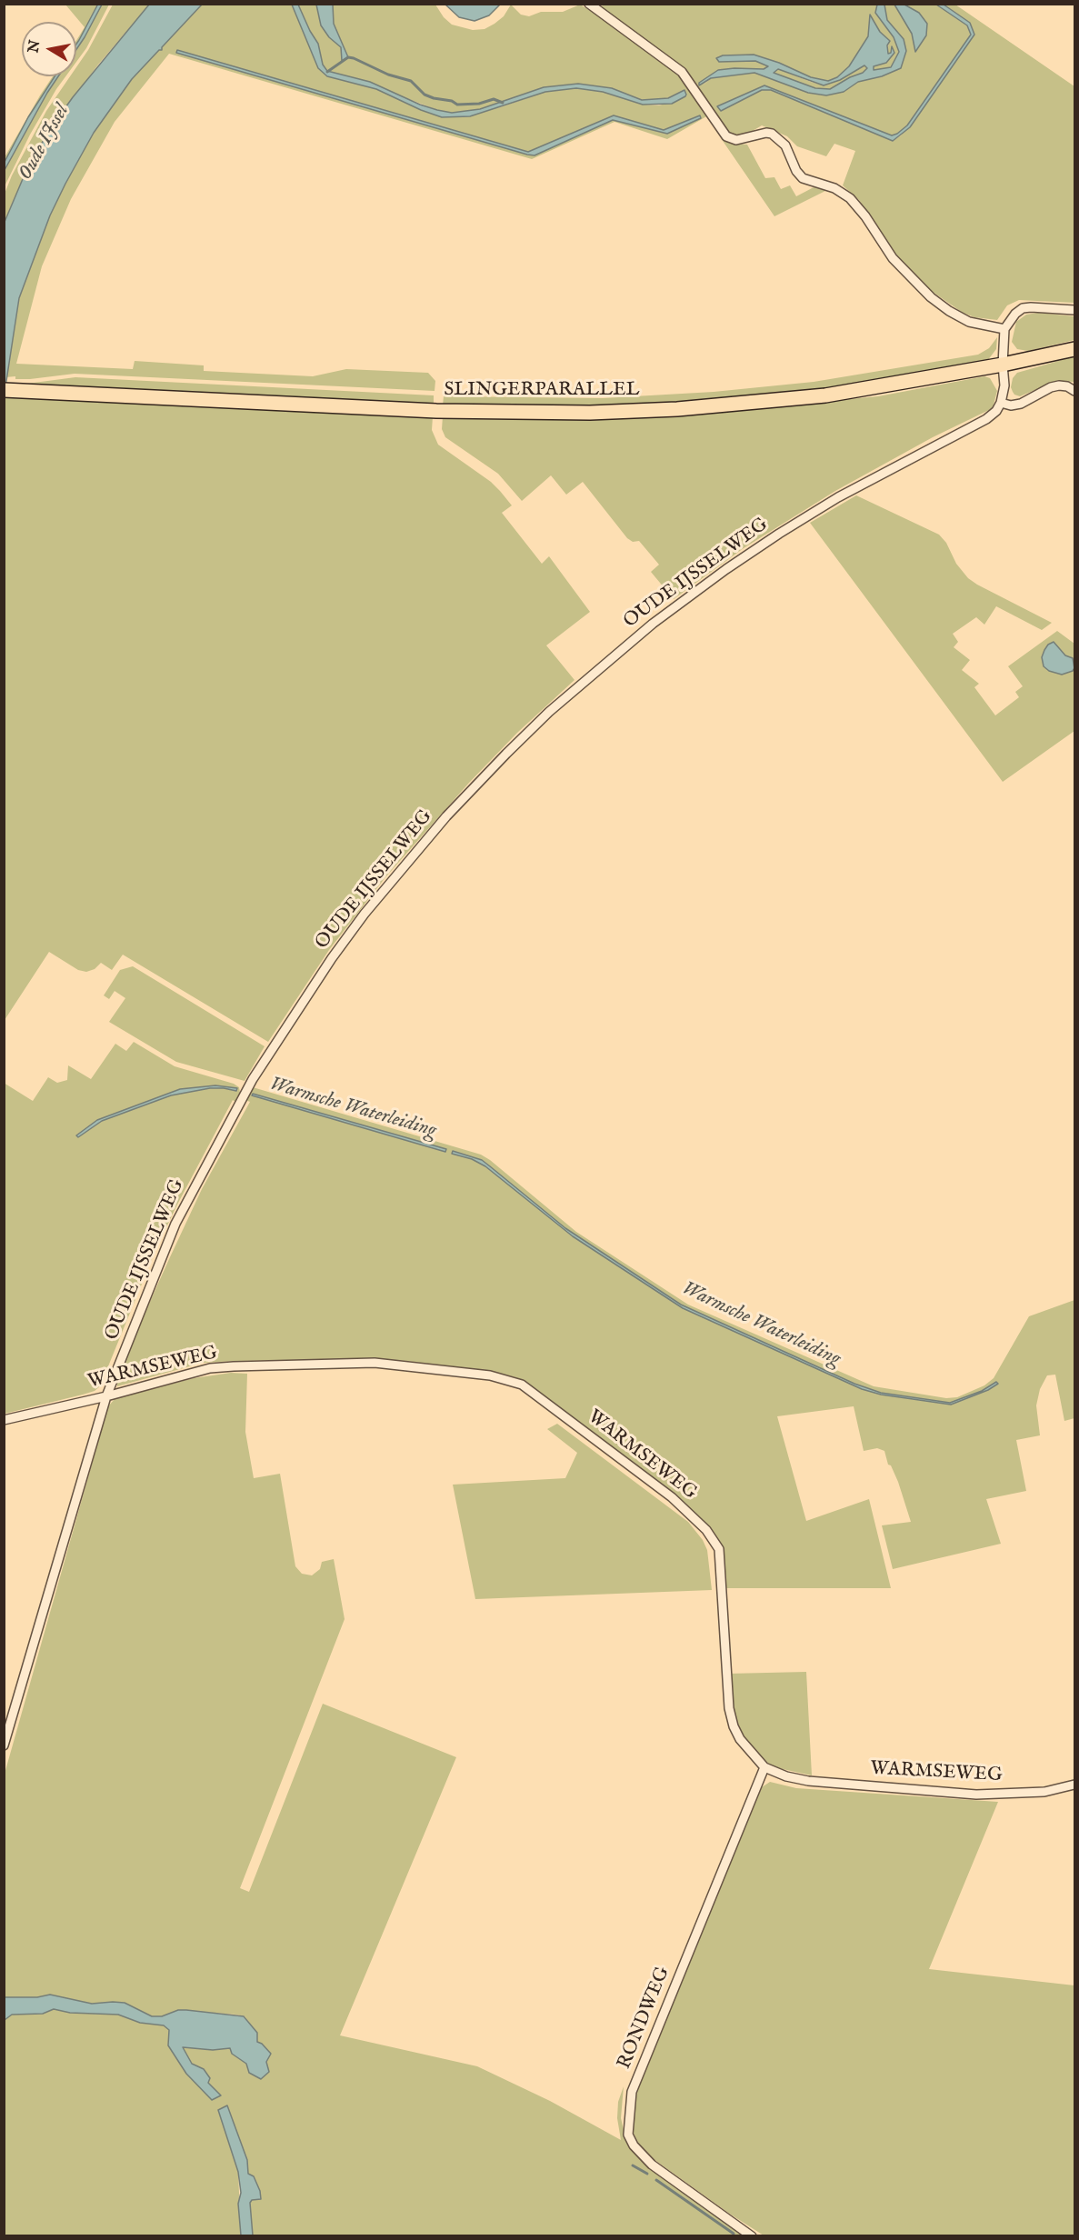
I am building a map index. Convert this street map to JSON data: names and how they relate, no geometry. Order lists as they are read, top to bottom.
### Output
{
  "streets": {
    "main road": ["SLINGERPARALLEL"],
    "street": ["OUDE IJSSELWEG", "WARMSEWEG", "RONDWEG"]
  },
  "crossings": [
    ["OUDE IJSSELWEG", "WARMSEWEG"],
    ["WARMSEWEG", "RONDWEG"]
  ],
  "water": ["Oude IJssel", "Warmsche Waterleiding"],
  "north": "left"
}
